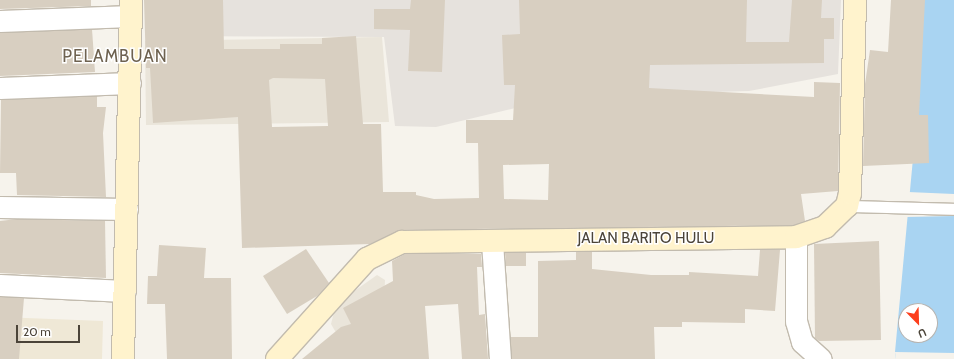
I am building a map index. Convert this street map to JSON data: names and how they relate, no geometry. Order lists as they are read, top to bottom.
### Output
{
  "streets": {
    "street": ["JALAN BARITO HULU"]
  },
  "districts": ["PELAMBUAN"],
  "scale_bar": "20 m",
  "north": "bottom right"
}
